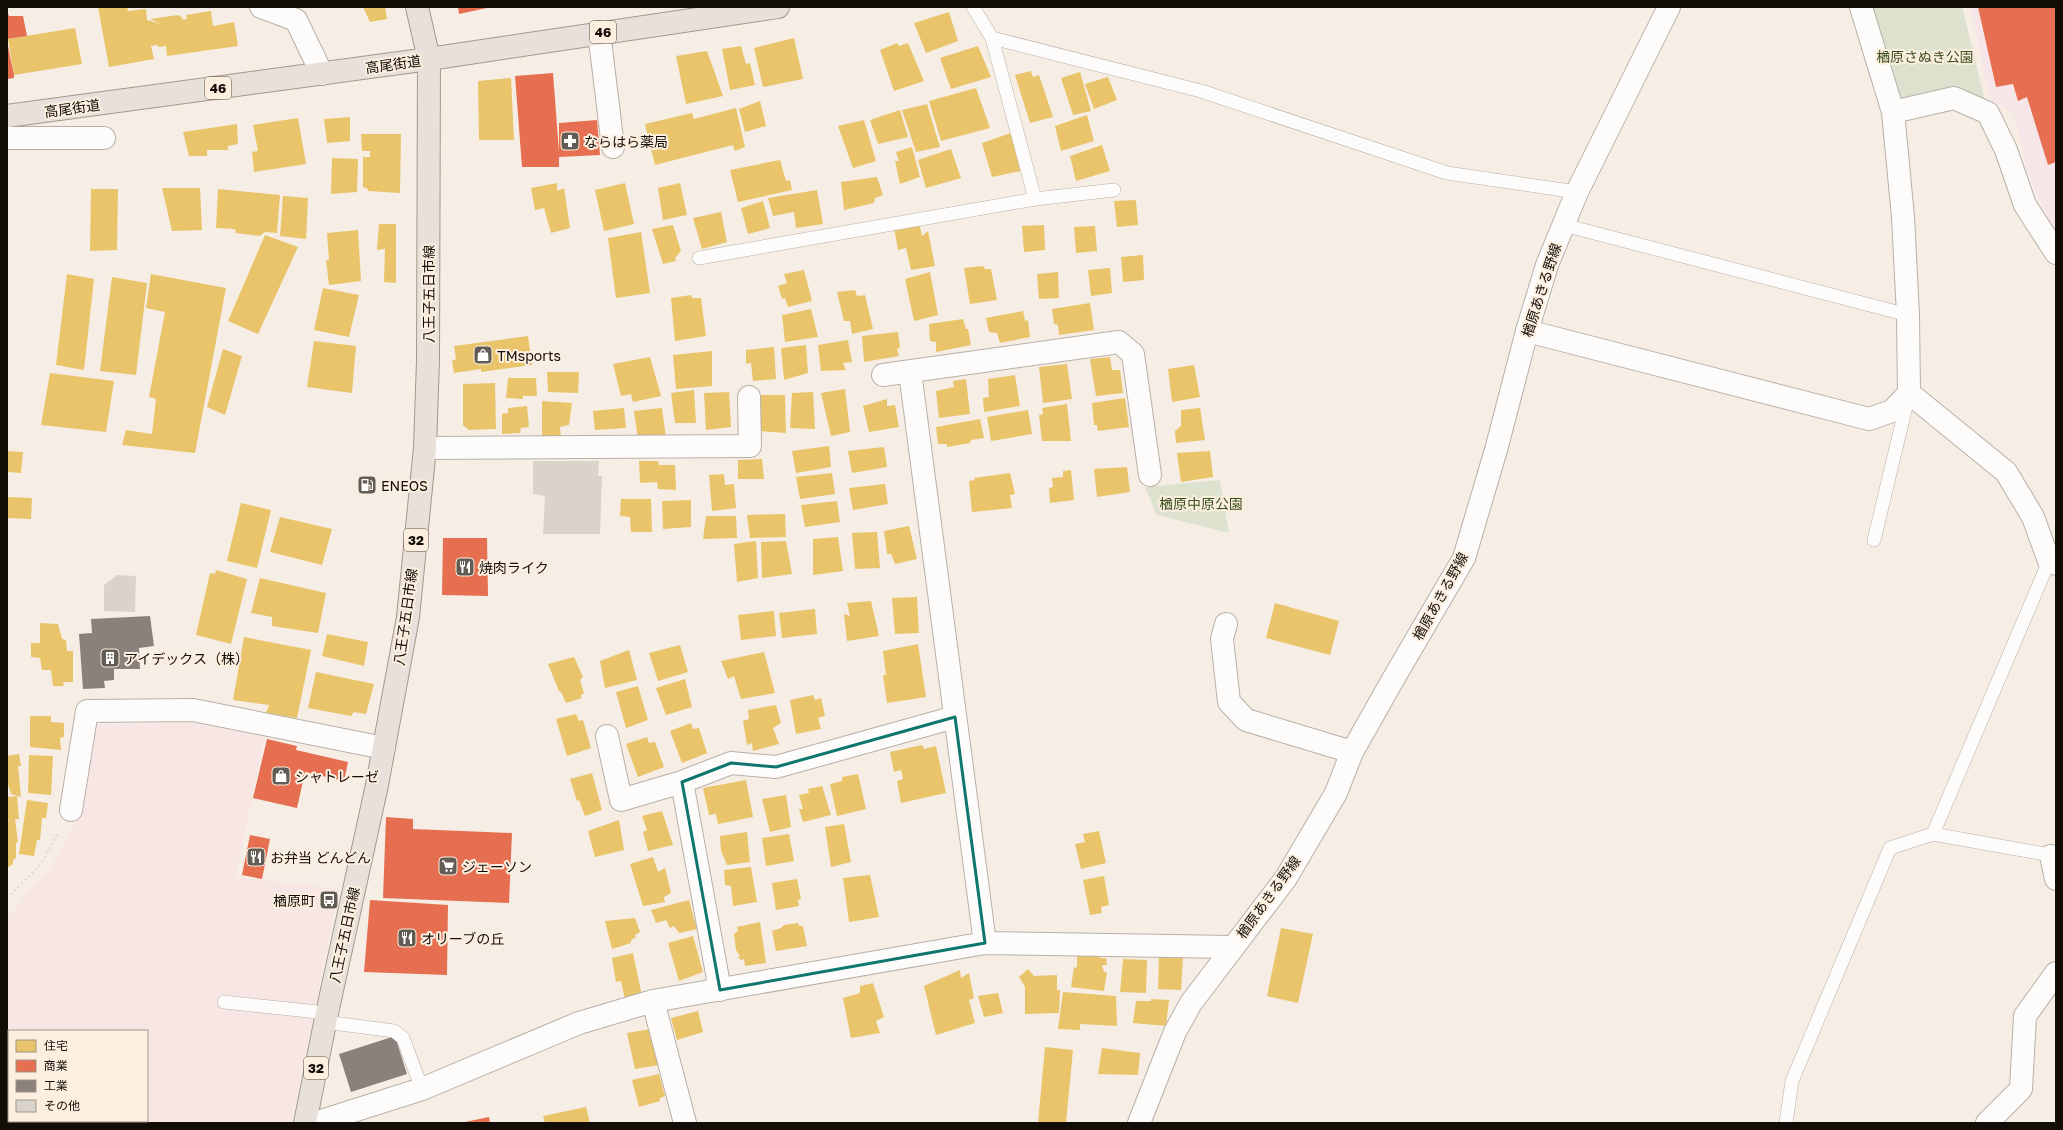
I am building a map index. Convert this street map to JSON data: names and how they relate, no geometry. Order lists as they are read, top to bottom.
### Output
{
  "streets": {
    "main road": [
      "46",
      "高尾街道",
      "八王子五日市線",
      "32"
    ],
    "street": ["楢原あきる野線"]
  },
  "crossings": [
    ["高尾街道", "八王子五日市線"]
  ],
  "parks": ["楢原さぬき公園", "楢原中原公園"],
  "places": {
    "pharmacy": ["ならはら薬局"],
    "shop": ["TMsports", "シャトレーゼ"],
    "fuel station": ["ENEOS"],
    "restaurant": ["焼肉ライク", "お弁当 どんどん", "オリーブの丘"],
    "building": ["アイデックス（株）"],
    "supermarket": ["ジェーソン"],
    "bus stop": ["楢原町"]
  },
  "legend": [
    "住宅",
    "商業",
    "工業",
    "その他"
  ]
}
